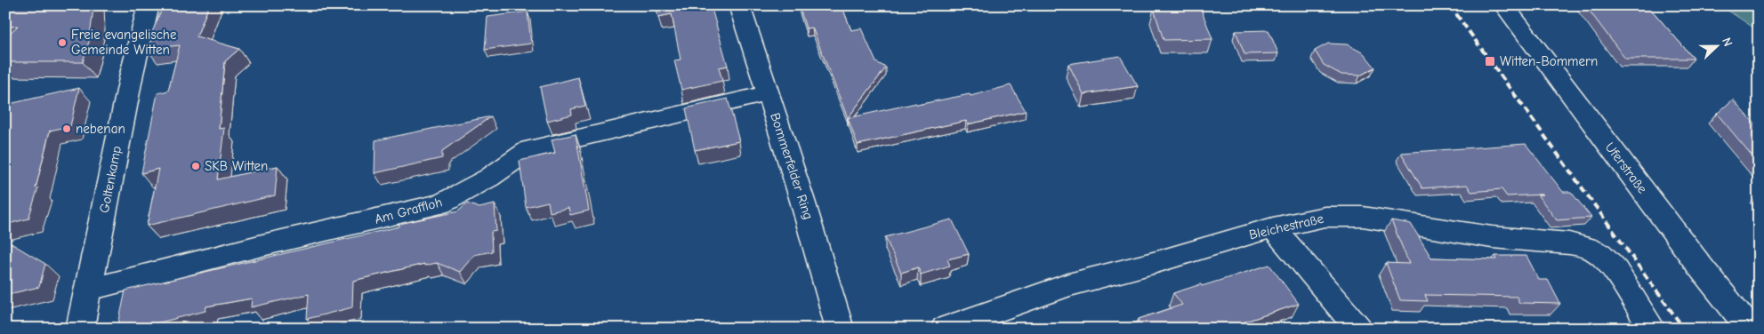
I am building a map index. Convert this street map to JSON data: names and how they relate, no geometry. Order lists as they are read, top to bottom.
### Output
{
  "streets": {
    "street": [
      "Bommerfelder Ring",
      "Uferstraße",
      "Goltenkamp",
      "Am Graffloh",
      "Bleichestraße"
    ]
  },
  "crossings": [
    ["Bommerfelder Ring", "Am Graffloh"],
    ["Goltenkamp", "Am Graffloh"]
  ],
  "places": {
    "other": ["Freie evangelische Gemeinde Witten", "nebenan", "SKB Witten"],
    "transit": ["Witten-Bommern"]
  },
  "north": "right"
}
